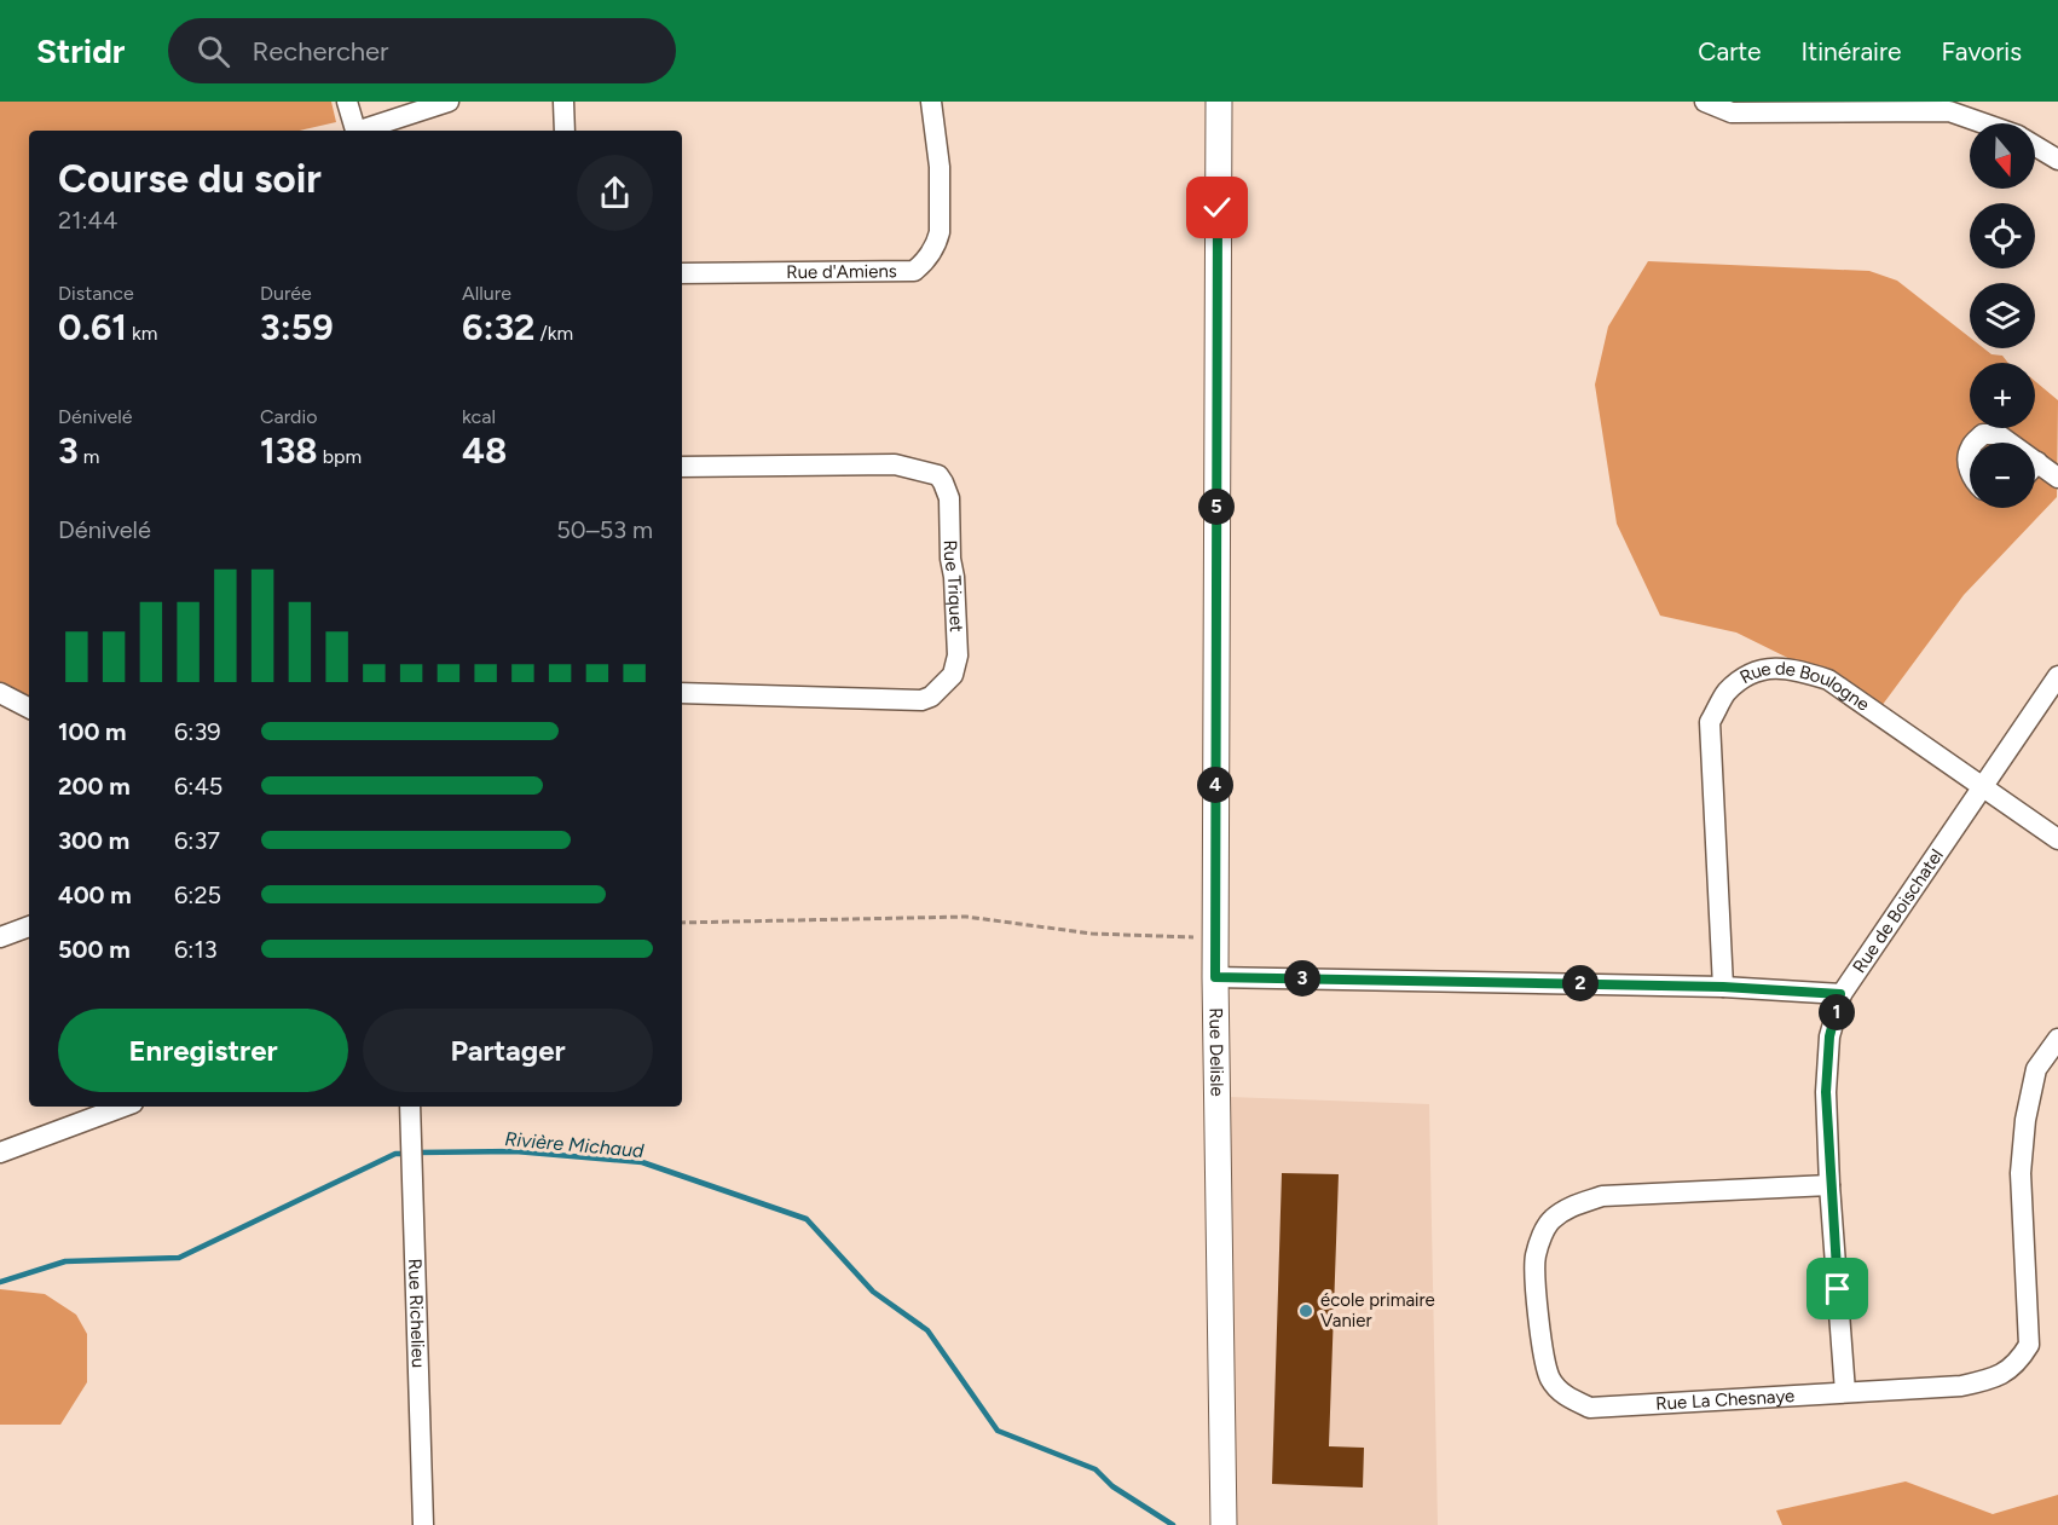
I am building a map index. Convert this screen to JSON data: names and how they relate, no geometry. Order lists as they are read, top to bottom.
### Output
{
  "streets": {
    "street": [
      "Rue d'Amiens",
      "Rue Triquet",
      "Rue de Boulogne",
      "Rue de Boischatel",
      "Rue Delisle",
      "Rue Richelieu",
      "Rue La Chesnaye"
    ]
  },
  "crossings": [
    ["Rue de Boulogne", "Rue de Boischatel"],
    ["Rue de Boischatel", "Rue La Chesnaye"]
  ],
  "water": ["Rivière Michaud"],
  "places": ["école primaire Vanier"],
  "north": "bottom",
  "page": {
    "header": "Stridr",
    "search": "Rechercher",
    "nav": ["Carte", "Itinéraire", "Favoris"],
    "map_buttons": ["+", "−"],
    "heading": ["Course du soir", "21:44"],
    "stats": [
      ["Distance", "0.61 km"],
      ["Durée", "3:59"],
      ["Allure", "6:32 /km"],
      ["Dénivelé", "3 m"],
      ["Cardio", "138 bpm"],
      ["kcal", "48"]
    ],
    "pins": [
      "5",
      "4",
      "3",
      "2",
      "1"
    ],
    "chart": ["Dénivelé", "50–53 m"],
    "list": [
      {
        "name": "100 m",
        "note": "6:39"
      },
      {
        "name": "200 m",
        "note": "6:45"
      },
      {
        "name": "300 m",
        "note": "6:37"
      },
      {
        "name": "400 m",
        "note": "6:25"
      },
      {
        "name": "500 m",
        "note": "6:13"
      }
    ],
    "buttons": ["Enregistrer", "Partager"]
  }
}
